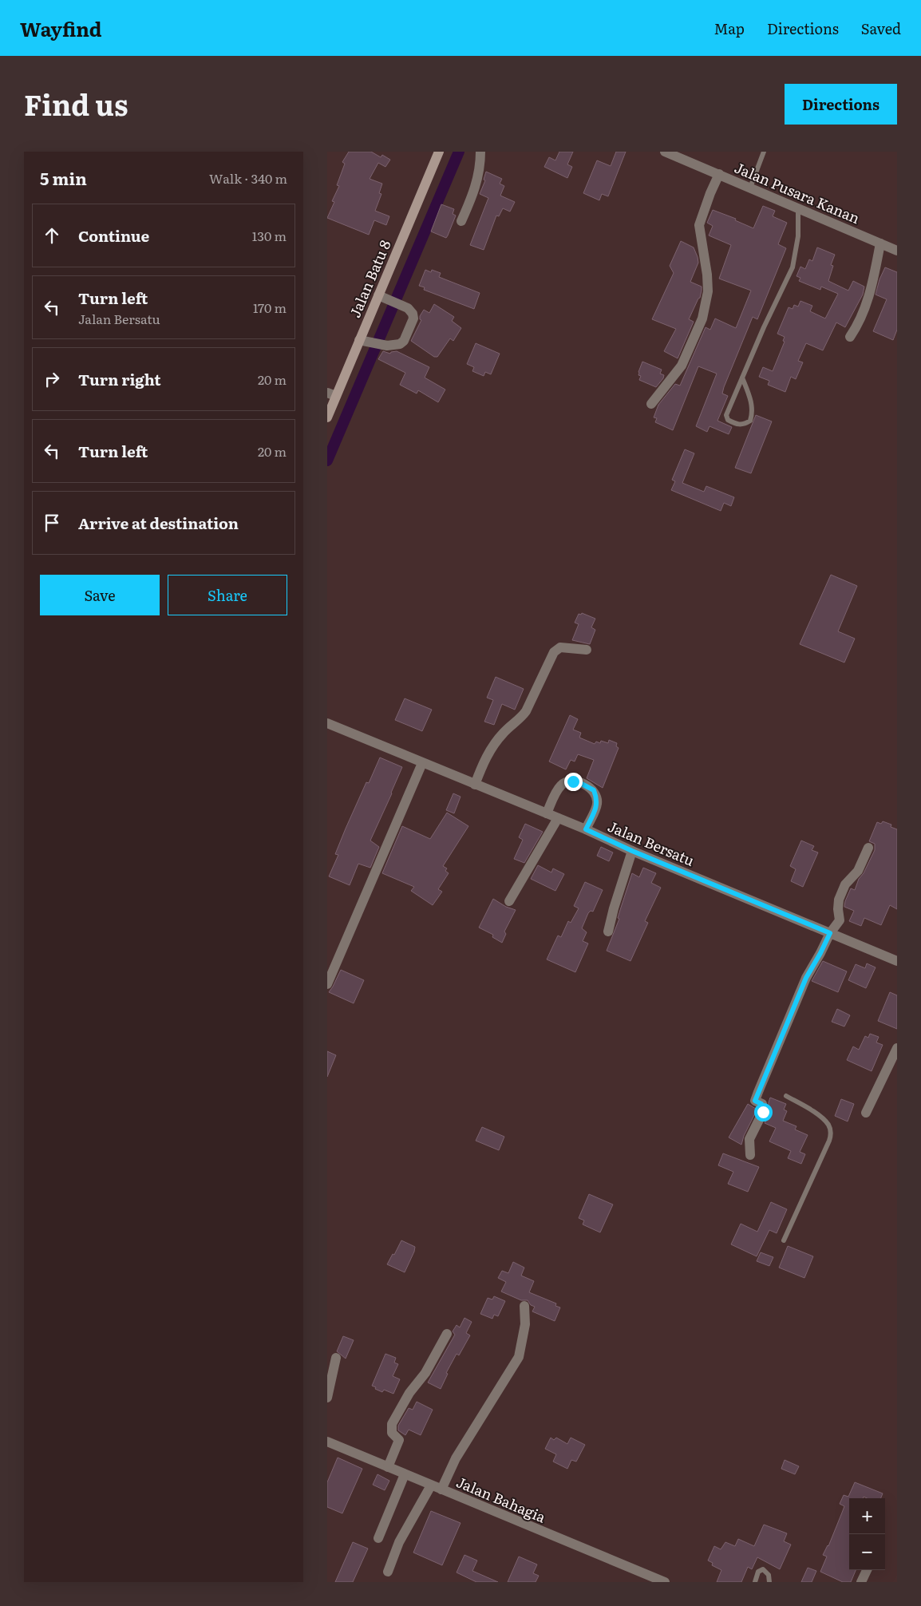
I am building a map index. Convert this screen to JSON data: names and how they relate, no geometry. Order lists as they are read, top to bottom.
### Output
{
  "streets": {
    "street": [
      "Jalan Pusara Kanan",
      "Jalan Batu 8",
      "Jalan Bersatu",
      "Jalan Bahagia"
    ]
  },
  "page": {
    "header": "Wayfind",
    "nav": ["Map", "Directions", "Saved"],
    "title": "Find us",
    "buttons": [
      "Directions",
      ["Save", "Share"]
    ],
    "heading": ["5 min", "Walk · 340 m"],
    "list": [
      ["Continue", "130 m"],
      ["Turn left", "Jalan Bersatu", "170 m"],
      ["Turn right", "20 m"],
      ["Turn left", "20 m"],
      "Arrive at destination"
    ],
    "map_buttons": ["+", "−"]
  }
}
